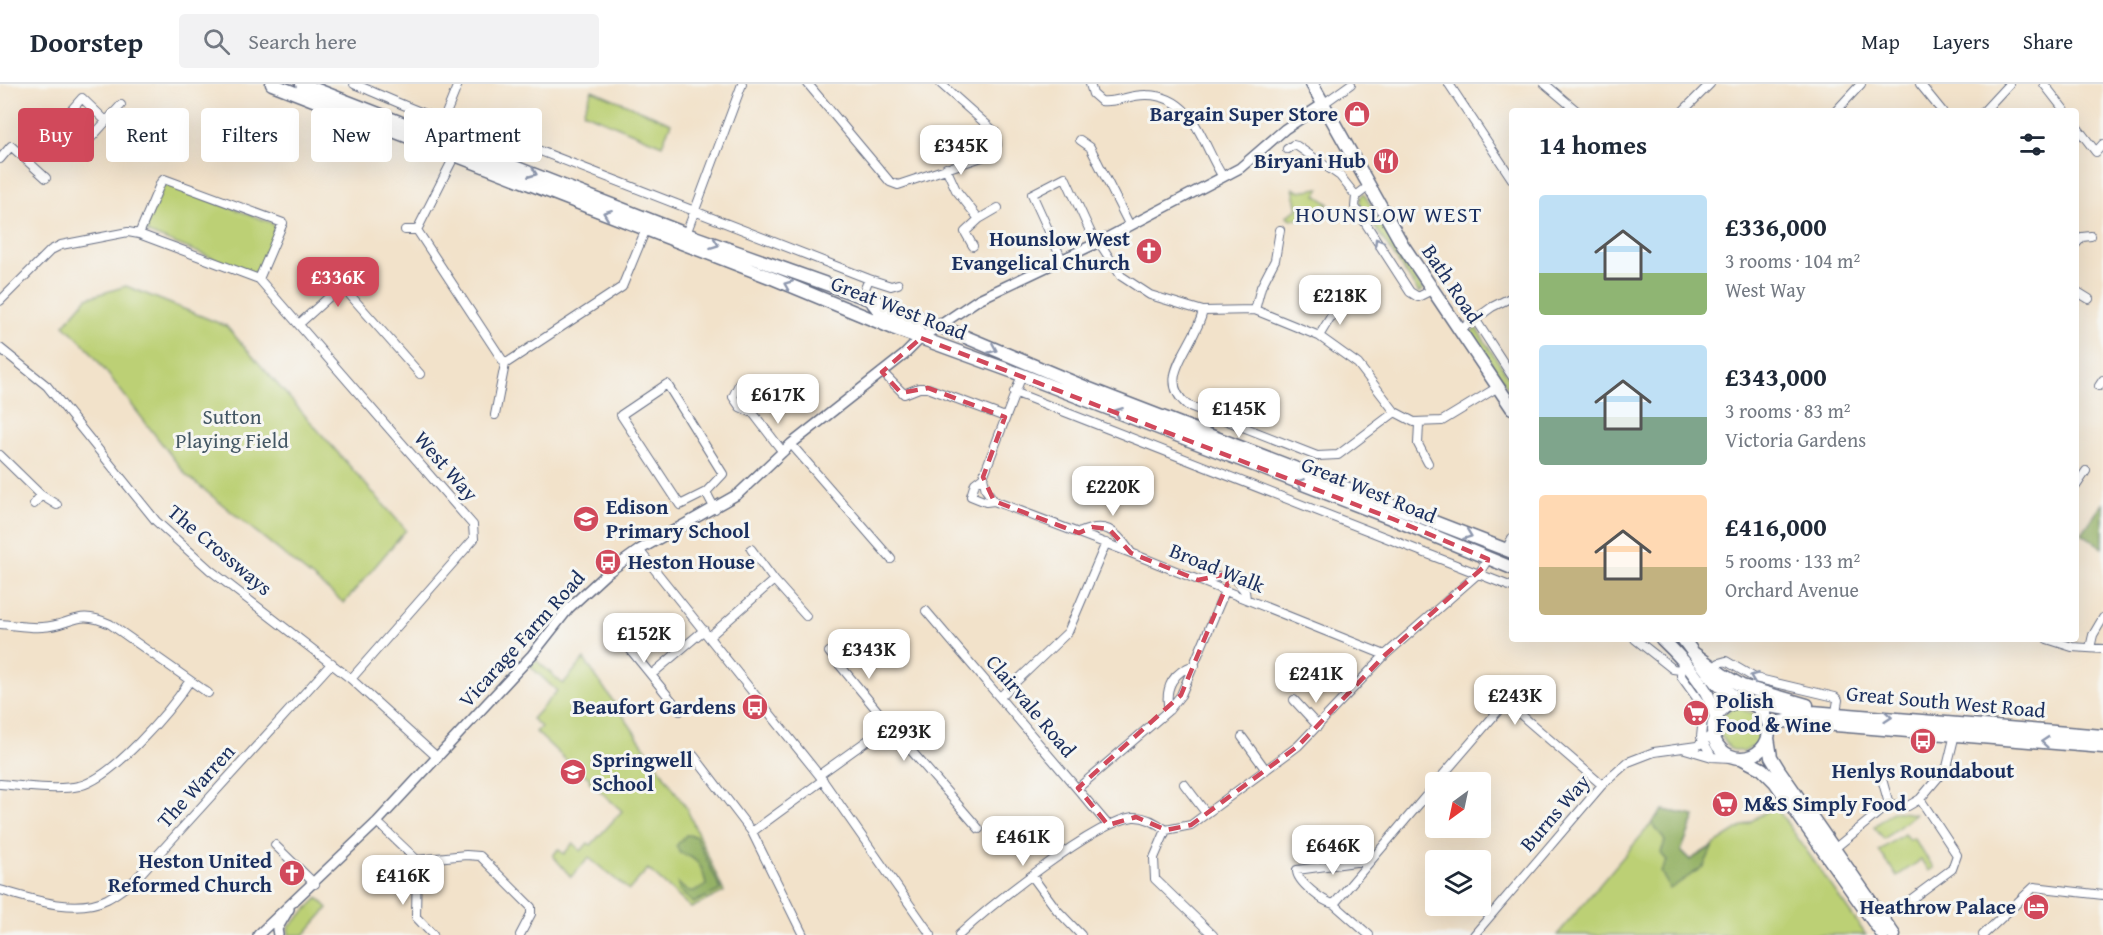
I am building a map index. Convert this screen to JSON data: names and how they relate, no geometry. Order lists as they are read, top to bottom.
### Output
{
  "streets": {
    "main road": ["Bath Road", "Great West Road", "Great South West Road"],
    "street": [
      "West Way",
      "The Crossways",
      "Broad Walk",
      "Vicarage Farm Road",
      "Clairvale Road",
      "The Warren",
      "Burns Way"
    ]
  },
  "crossings": [
    ["Bath Road", "Vicarage Farm Road"],
    ["Great West Road", "Vicarage Farm Road"],
    ["West Way", "The Crossways"],
    ["The Crossways", "Vicarage Farm Road"],
    ["The Crossways", "The Warren"],
    ["Great South West Road", "Burns Way"]
  ],
  "districts": ["HOUNSLOW WEST"],
  "parks": ["Sutton Playing Field"],
  "places": {
    "shop": ["Bargain Super Store"],
    "restaurant": ["Biryani Hub"],
    "church": ["Hounslow West Evangelical Church", "Heston United Reformed Church"],
    "school or university": ["Edison Primary School", "Springwell School"],
    "bus stop": ["Heston House", "Beaufort Gardens", "Henlys Roundabout"],
    "supermarket": ["Polish Food & Wine", "M&S Simply Food"],
    "hotel": ["Heathrow Palace"]
  },
  "north": "bottom left",
  "page": {
    "header": "Doorstep",
    "search": "Search here",
    "nav": ["Map", "Layers", "Share"],
    "chip": [
      "Buy",
      "Rent",
      "Filters",
      "New",
      "Apartment"
    ],
    "heading": "14 homes",
    "price": [
      "£345K",
      "£336K",
      "£218K",
      "£617K",
      "£145K",
      "£220K",
      "£152K",
      "£343K",
      "£241K",
      "£243K",
      "£293K",
      "£461K",
      "£646K",
      "£416K"
    ],
    "list": [
      {
        "name": "£336,000",
        "note": "3 rooms · 104 m² · West Way"
      },
      {
        "name": "£343,000",
        "note": "3 rooms · 83 m² · Victoria Gardens"
      },
      {
        "name": "£416,000",
        "note": "5 rooms · 133 m² · Orchard Avenue"
      }
    ]
  }
}
